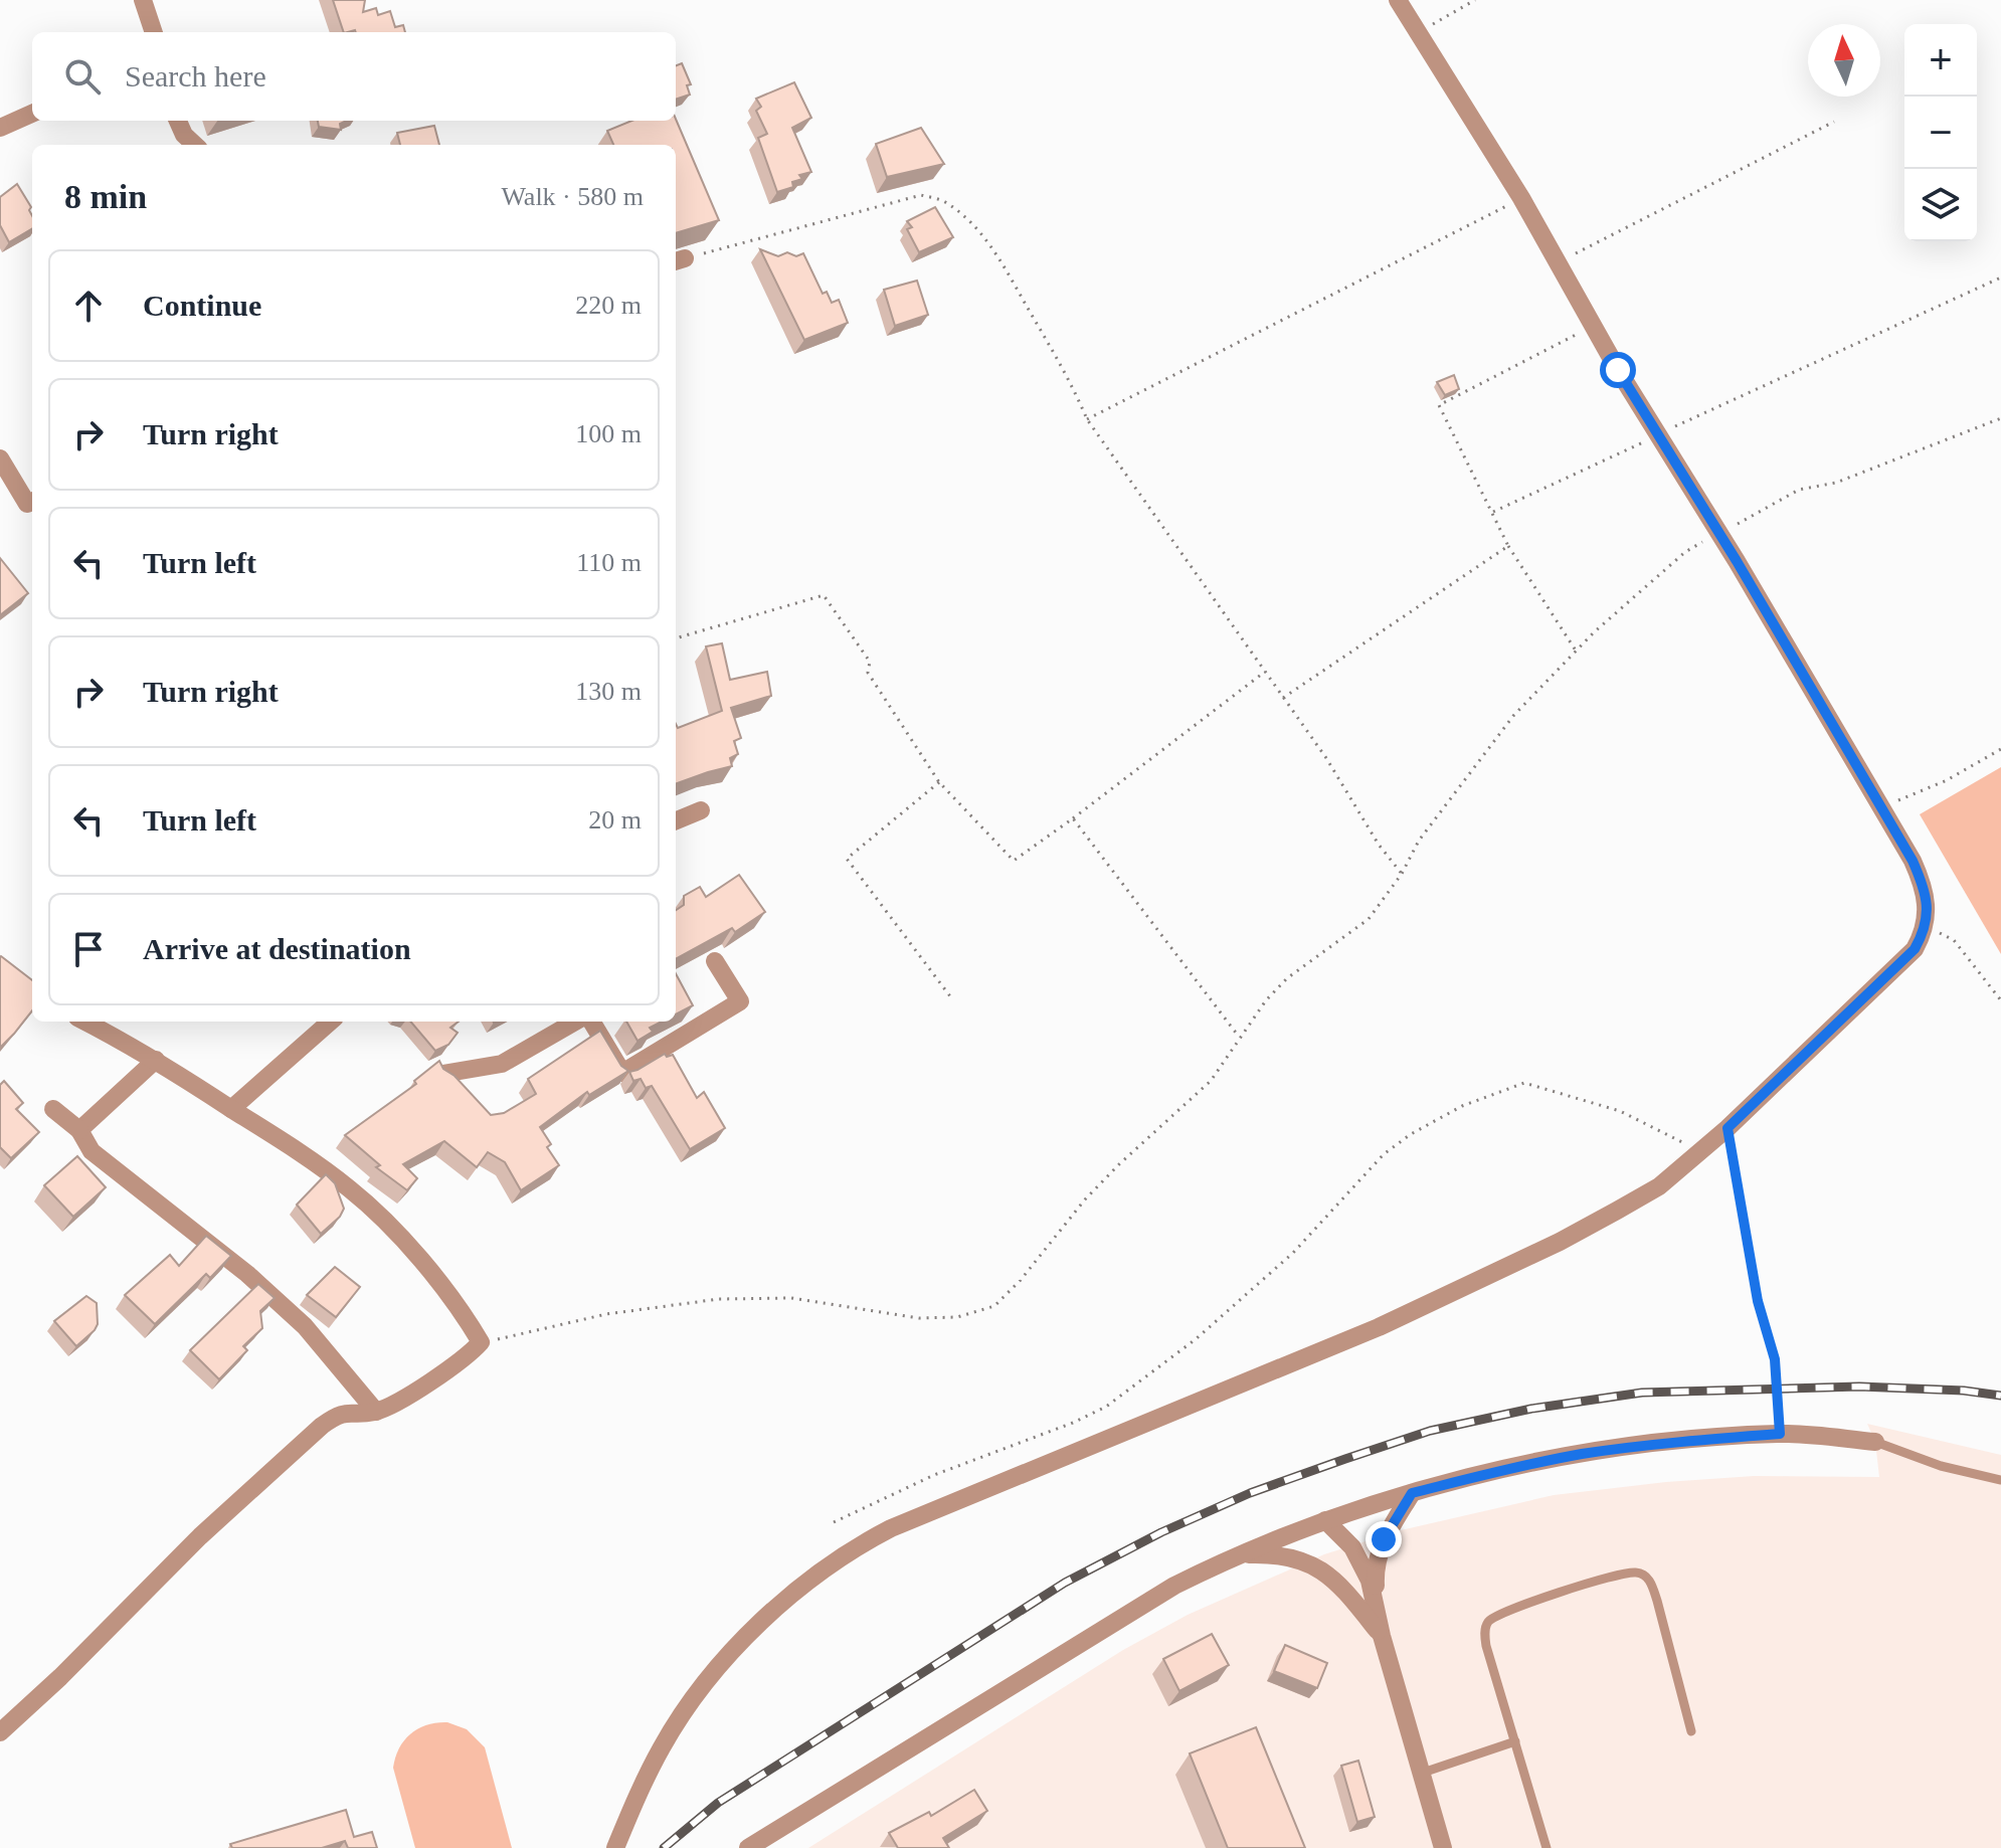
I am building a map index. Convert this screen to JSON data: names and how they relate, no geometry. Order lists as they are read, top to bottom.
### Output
{
  "north": "top",
  "page": {
    "map_buttons": ["+", "−"],
    "search": "Search here",
    "heading": ["8 min", "Walk · 580 m"],
    "list": [
      ["Continue", "220 m"],
      ["Turn right", "100 m"],
      ["Turn left", "110 m"],
      ["Turn right", "130 m"],
      ["Turn left", "20 m"],
      "Arrive at destination"
    ]
  }
}
